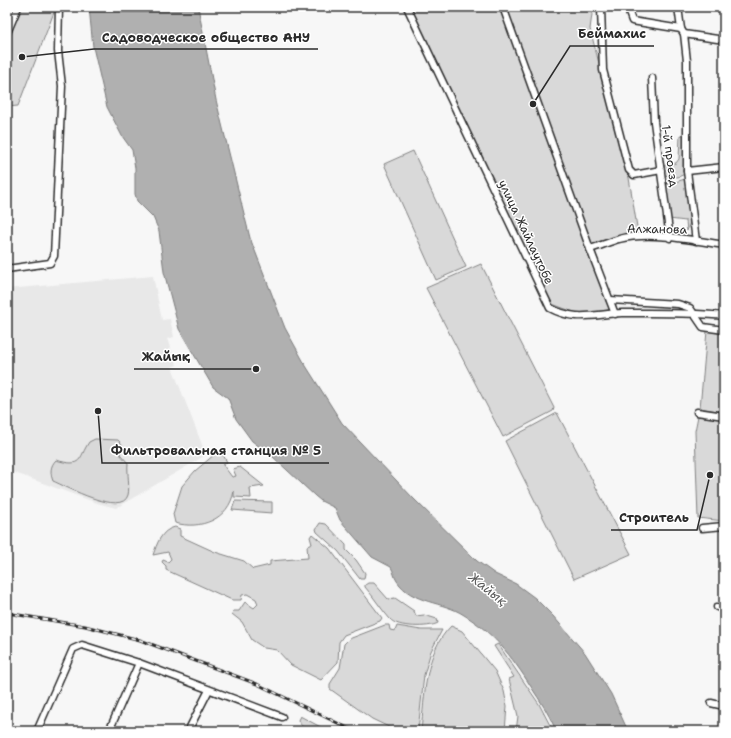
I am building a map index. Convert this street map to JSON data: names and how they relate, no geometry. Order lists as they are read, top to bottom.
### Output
{
  "streets": {
    "street": ["1-й проезд", "Алжанова", "улица Жайлаутобе"]
  },
  "crossings": [
    ["1-й проезд", "Алжанова"]
  ],
  "water": ["Жайық"],
  "places": [
    "Садоводческое общество АНУ",
    "Беймахис",
    "Жайық",
    "Фильтровальная станция № 5",
    "Строитель"
  ]
}
